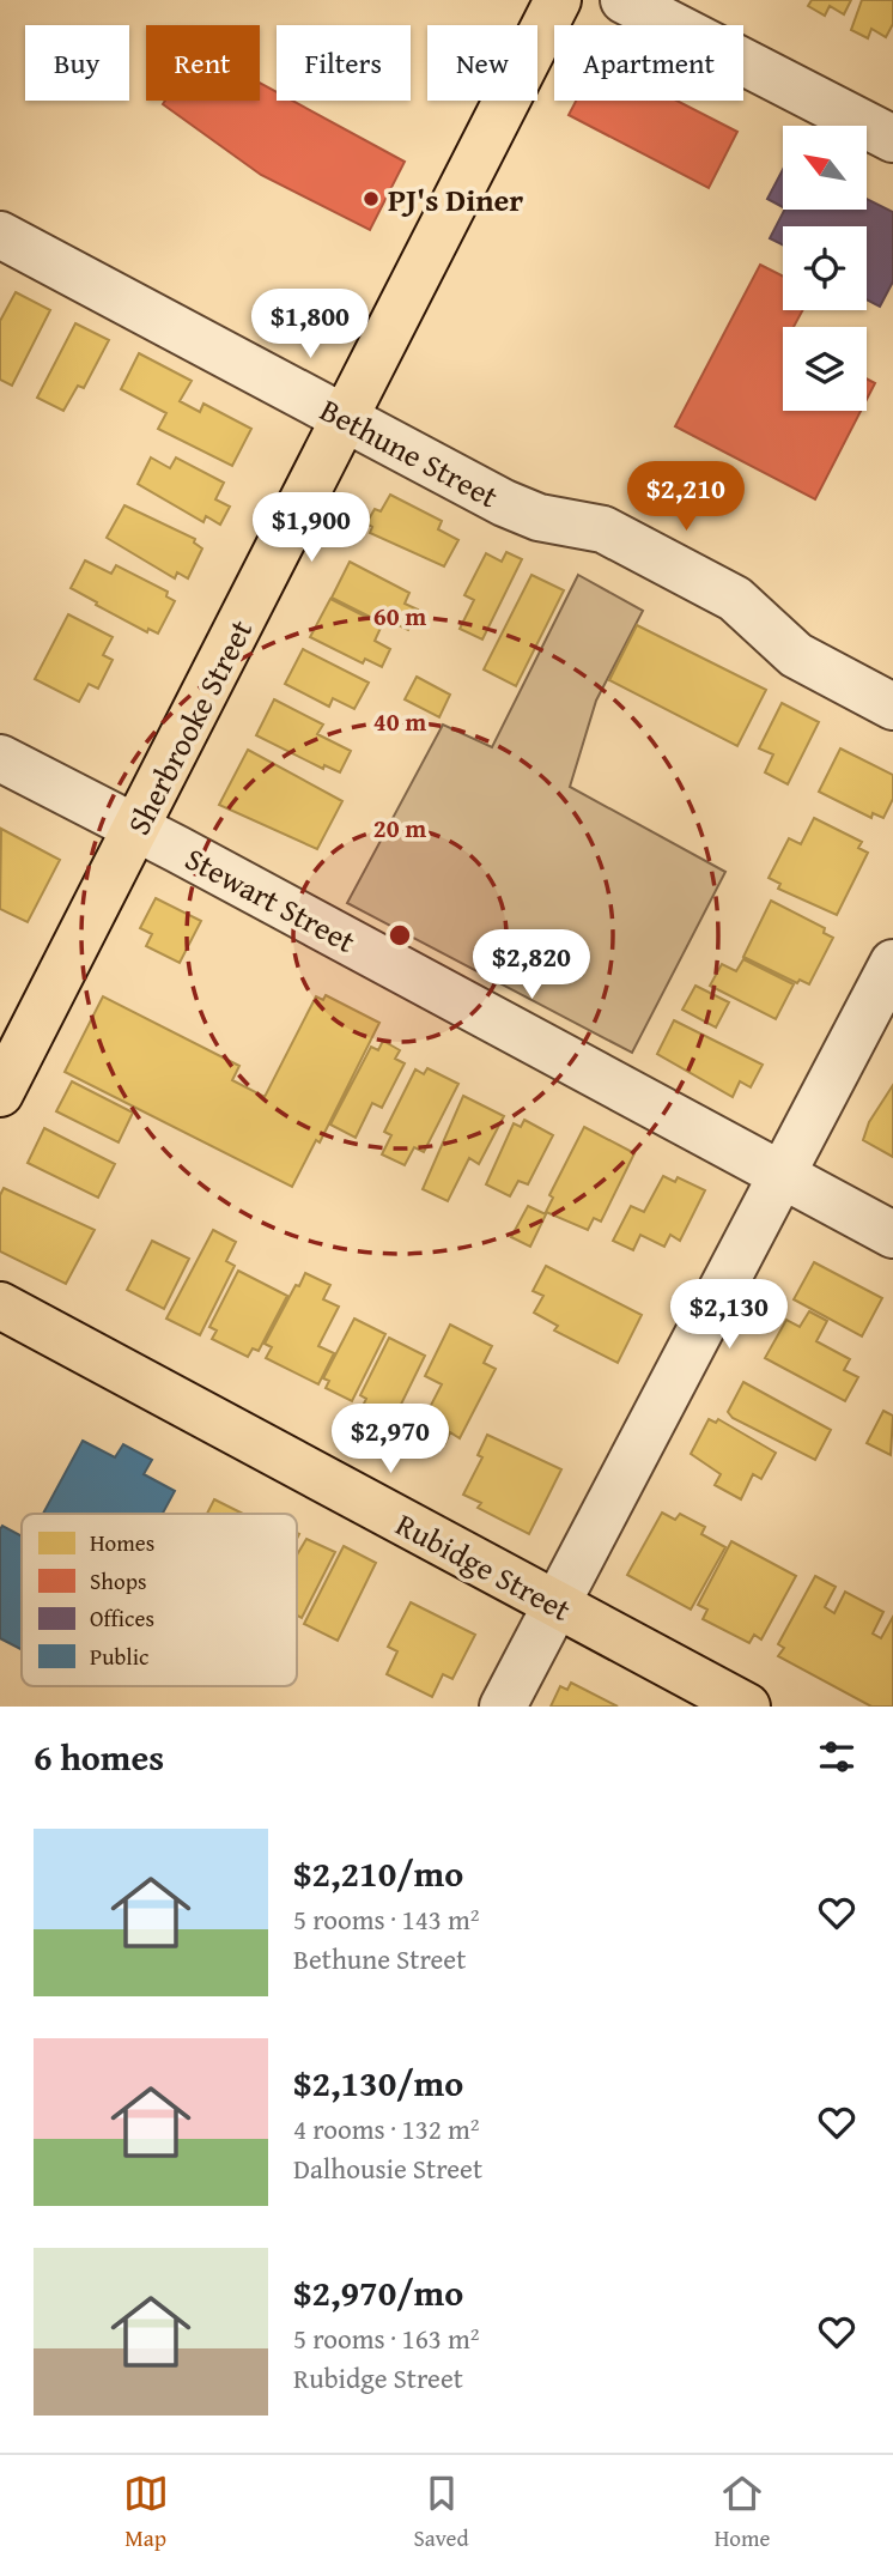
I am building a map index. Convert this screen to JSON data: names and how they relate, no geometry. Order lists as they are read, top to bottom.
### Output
{
  "streets": {
    "main road": ["Sherbrooke Street", "Rubidge Street"],
    "street": ["Bethune Street", "Stewart Street"]
  },
  "crossings": [
    ["Bethune Street", "Sherbrooke Street"],
    ["Sherbrooke Street", "Stewart Street"]
  ],
  "places": ["PJ's Diner"],
  "legend": [
    "Homes",
    "Shops",
    "Offices",
    "Public"
  ],
  "north": "top left",
  "page": {
    "chip": [
      "Buy",
      "Rent",
      "Filters",
      "New",
      "Apartment"
    ],
    "price": [
      "$1,800",
      "$2,210",
      "$1,900",
      "$2,820",
      "$2,130",
      "$2,970"
    ],
    "heading": "6 homes",
    "list": [
      {
        "name": "$2,210/mo",
        "note": "5 rooms · 143 m² · Bethune Street"
      },
      {
        "name": "$2,130/mo",
        "note": "4 rooms · 132 m² · Dalhousie Street"
      },
      {
        "name": "$2,970/mo",
        "note": "5 rooms · 163 m² · Rubidge Street"
      }
    ],
    "tabs": ["Map", "Saved", "Home"]
  },
  "rings": ["60 m", "40 m", "20 m"]
}
